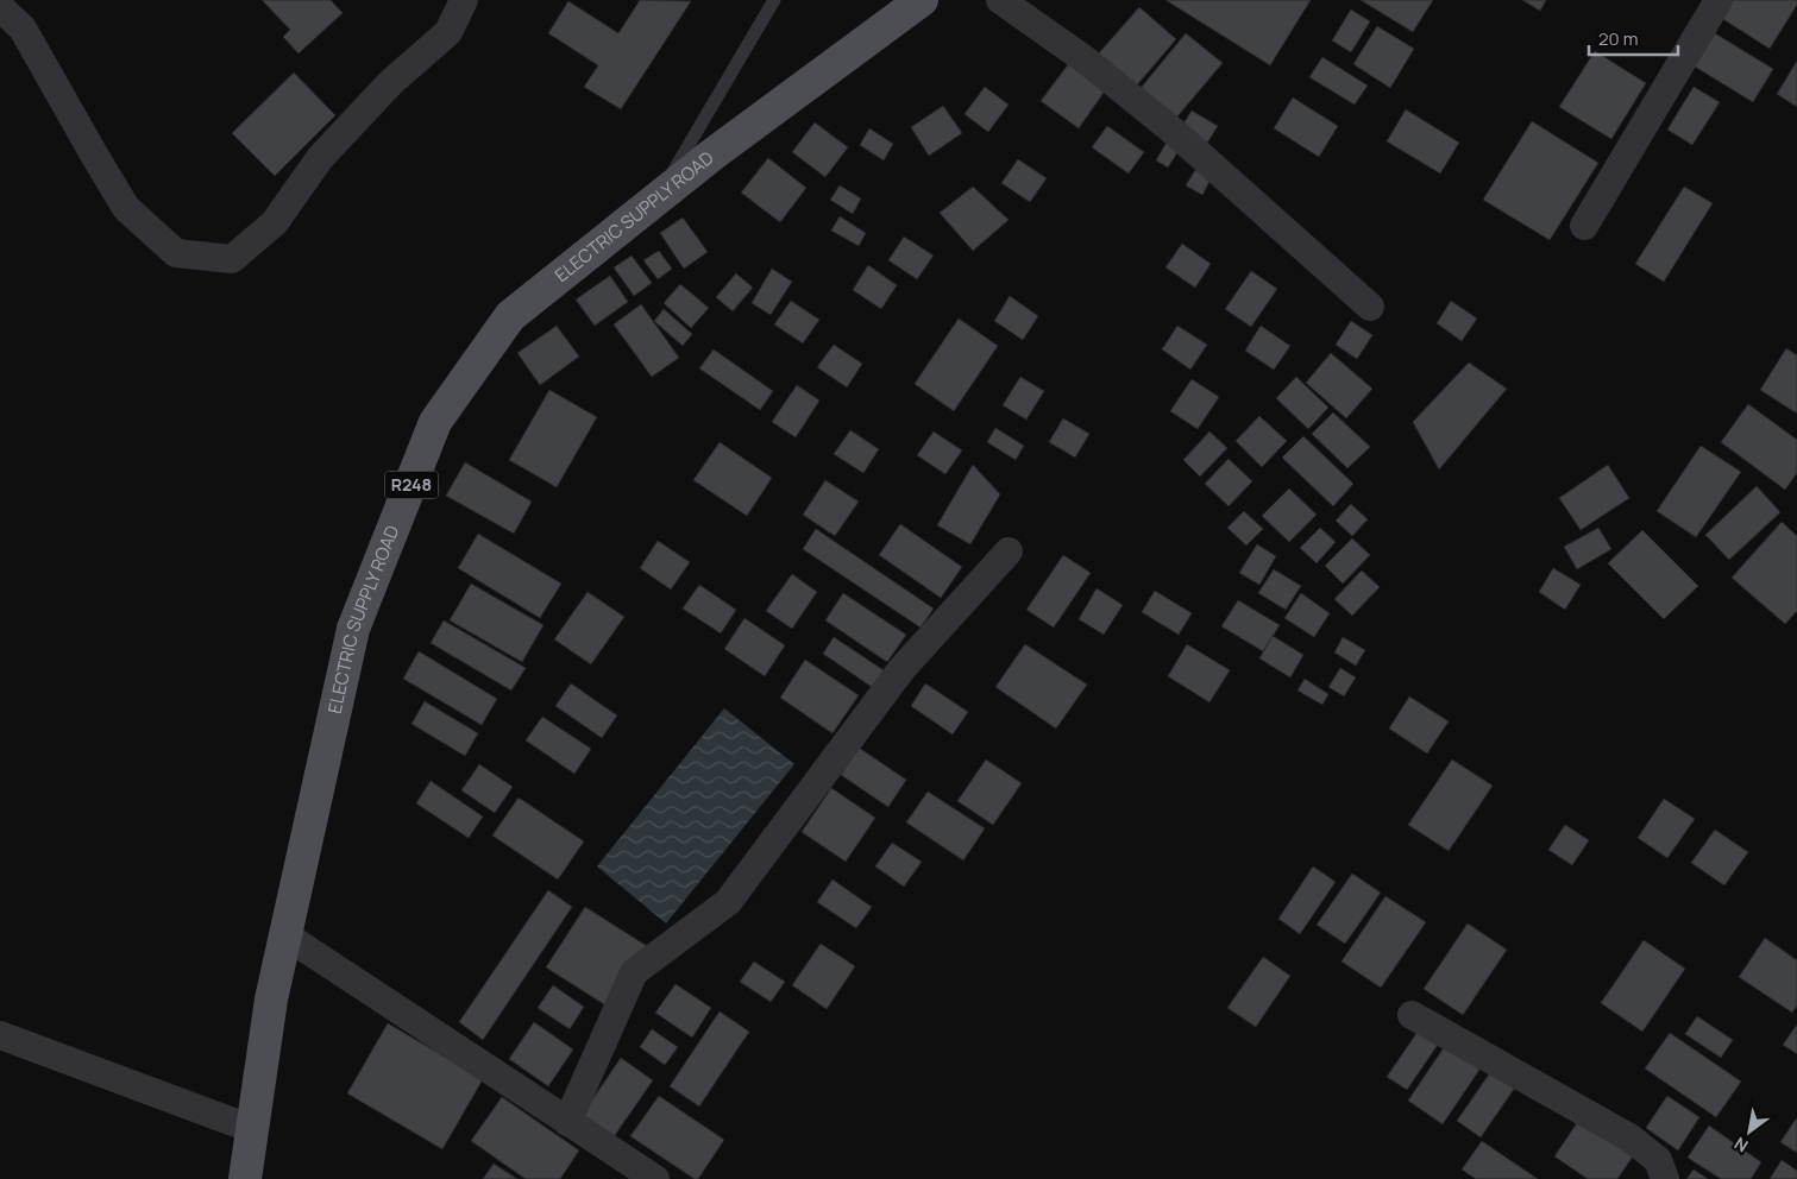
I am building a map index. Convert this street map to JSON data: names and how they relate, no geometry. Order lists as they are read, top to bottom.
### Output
{
  "streets": {
    "main road": ["ELECTRIC SUPPLY ROAD", "R248"]
  },
  "scale_bar": "20 m",
  "north": "bottom left"
}
